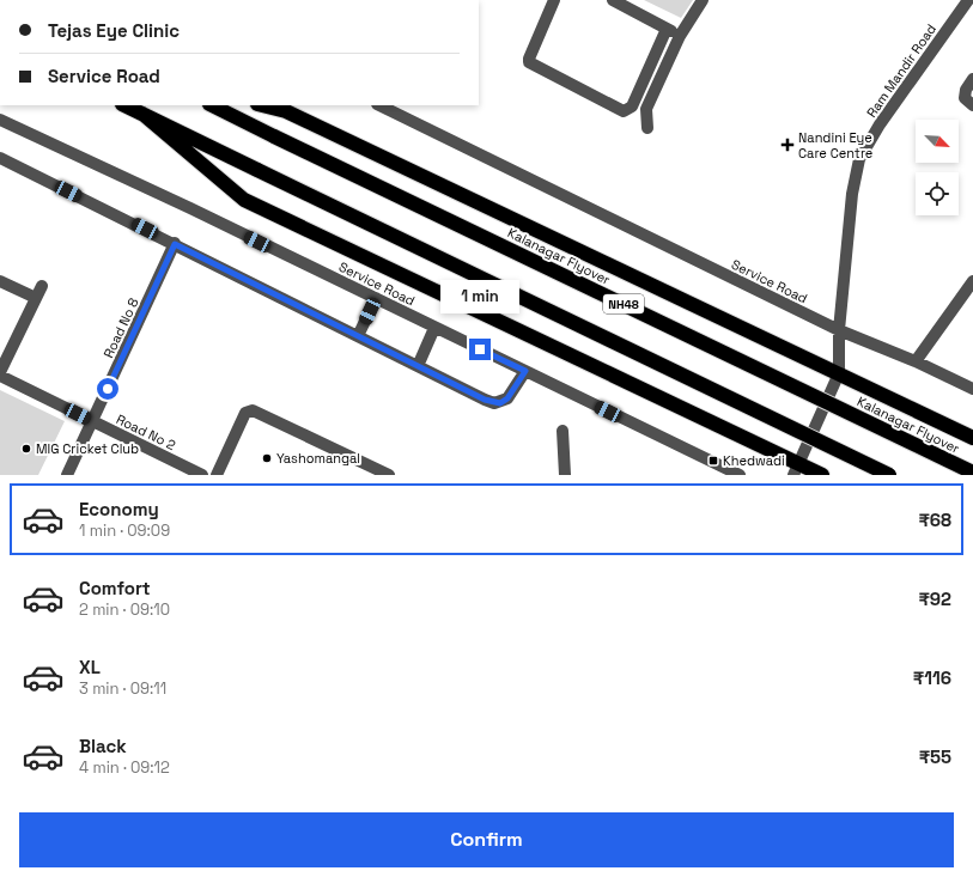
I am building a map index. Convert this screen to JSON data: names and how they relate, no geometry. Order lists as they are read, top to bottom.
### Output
{
  "streets": {
    "highway": ["Kalanagar Flyover", "NH48"],
    "street": [
      "Ram Mandir Road",
      "Service Road",
      "Road No 8",
      "Road No 2"
    ]
  },
  "crossings": [
    ["Ram Mandir Road", "Service Road"],
    ["Road No 8", "Road No 2"]
  ],
  "places": {
    "health": ["Nandini Eye Care Centre"],
    "other": ["MIG Cricket Club", "Yashomangal"],
    "transit": ["Khedwadi"]
  },
  "north": "bottom right",
  "page": {
    "banner": ["Tejas Eye Clinic", "Service Road"],
    "bubble": "1 min",
    "list": [
      {
        "name": "Economy",
        "note": "1 min · 09:09",
        "value": "₹68"
      },
      {
        "name": "Comfort",
        "note": "2 min · 09:10",
        "value": "₹92"
      },
      {
        "name": "XL",
        "note": "3 min · 09:11",
        "value": "₹116"
      },
      {
        "name": "Black",
        "note": "4 min · 09:12",
        "value": "₹55"
      }
    ],
    "buttons": "Confirm"
  }
}
